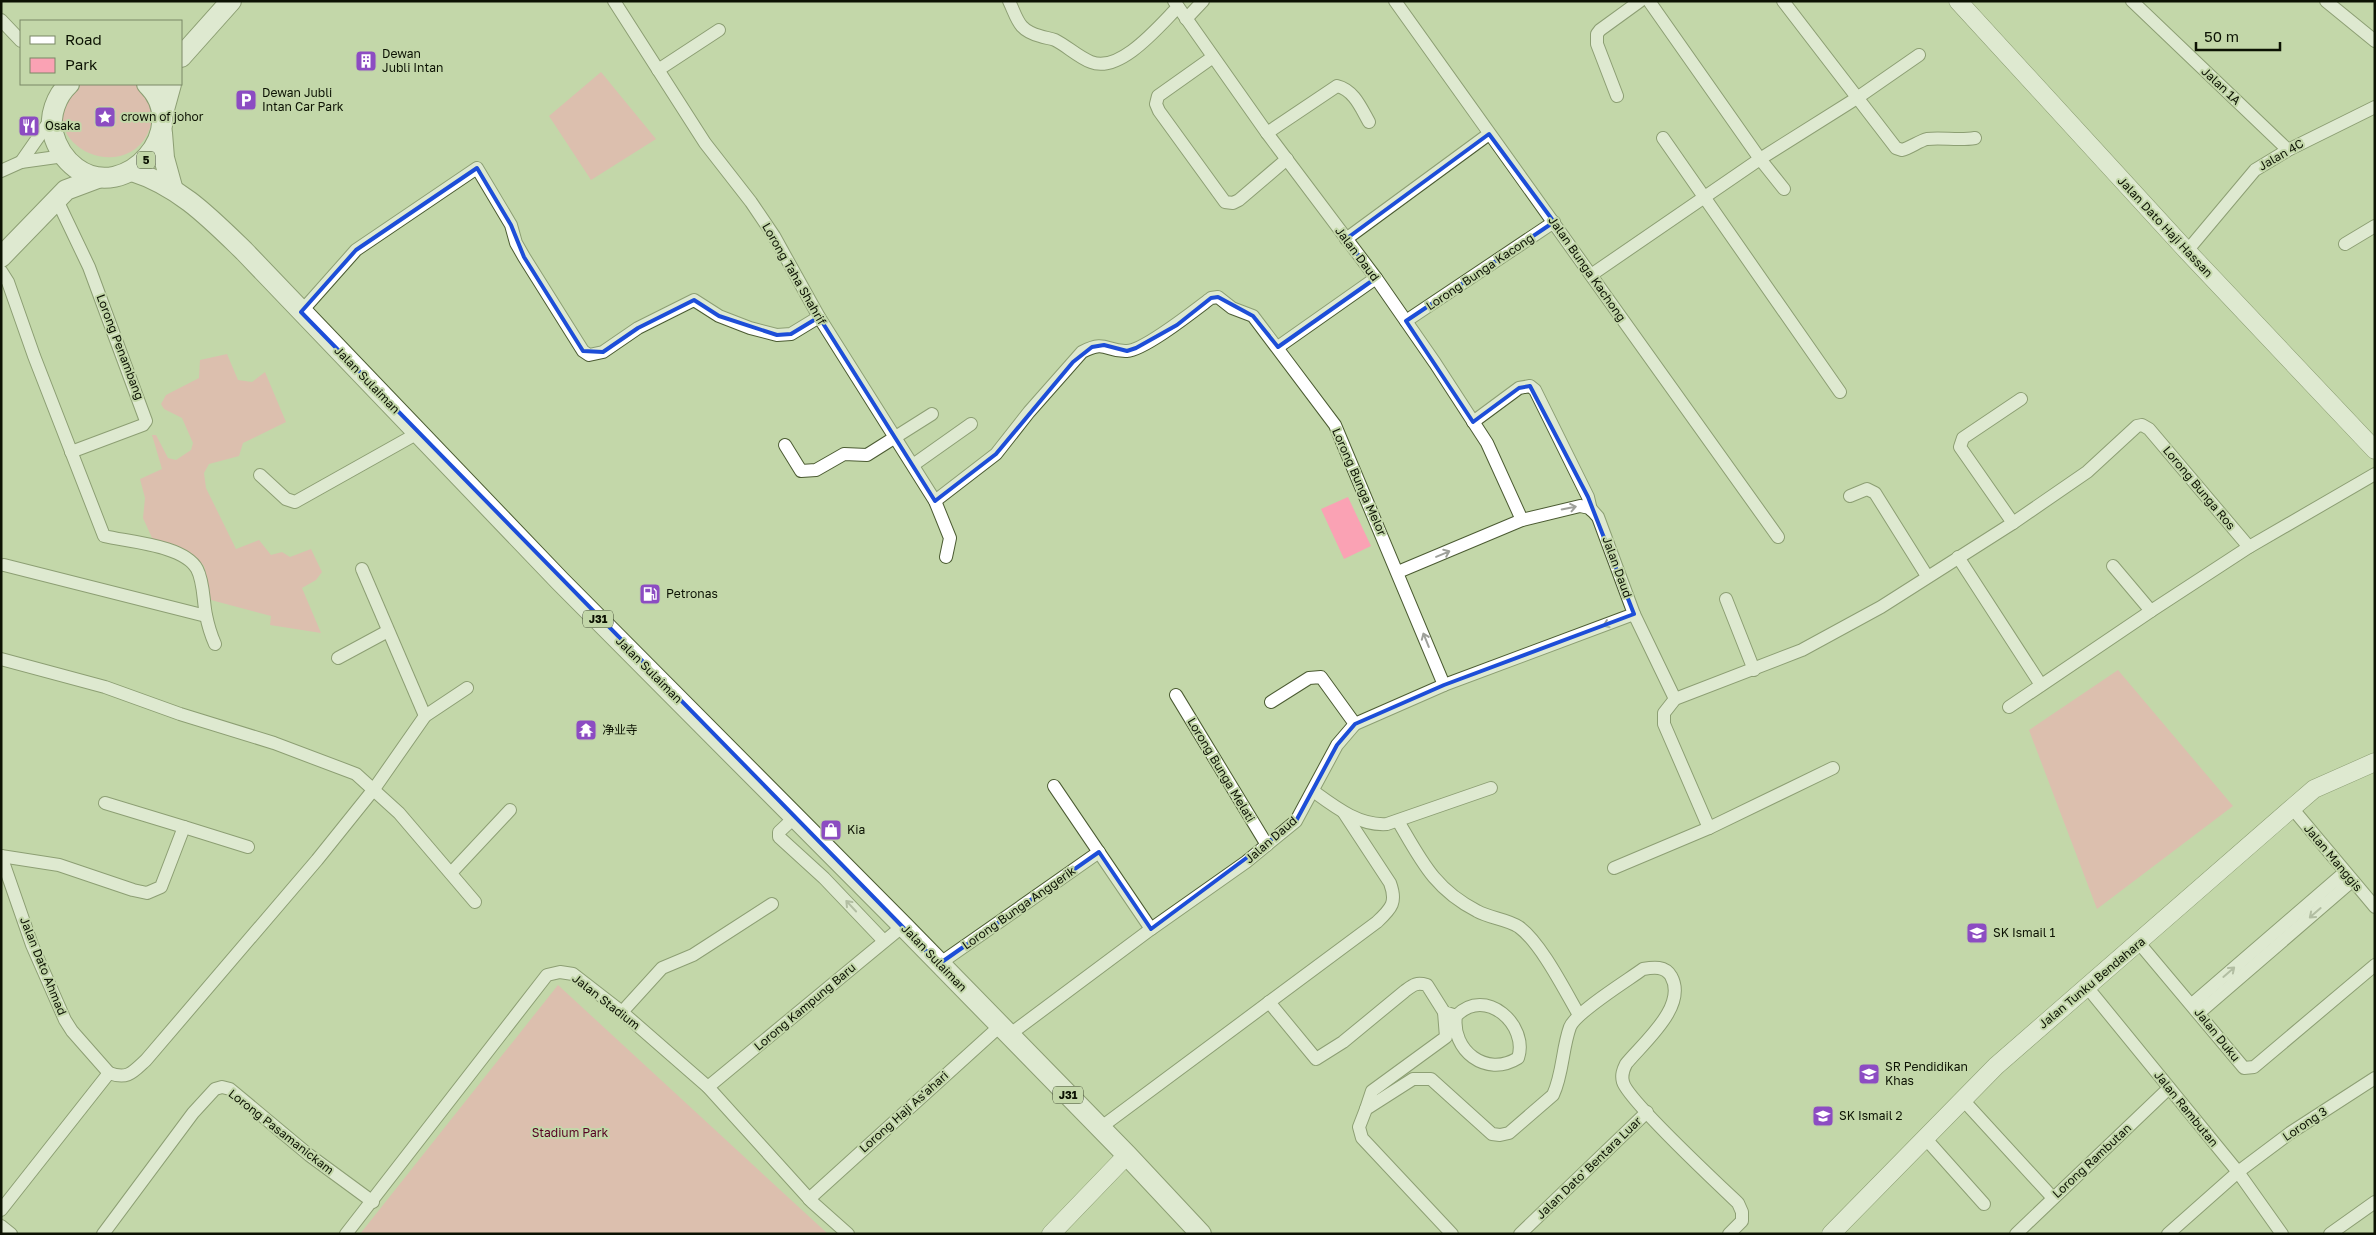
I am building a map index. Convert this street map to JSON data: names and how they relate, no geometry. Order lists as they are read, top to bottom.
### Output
{
  "streets": {
    "main road": ["5", "Jalan Sulaiman", "J31"],
    "street": [
      "Jalan 1A",
      "Jalan 4C",
      "Jalan Dato Haji Hassan",
      "Jalan Daud",
      "Jalan Bunga Kachong",
      "Lorong Bunga Kacong",
      "Lorong Taha Shahrif",
      "Lorong Penambang",
      "Lorong Bunga Melor",
      "Lorong Bunga Ros",
      "Lorong Bunga Melati",
      "Jalan Manggis",
      "Lorong Bunga Anggerik",
      "Jalan Dato Ahmad",
      "Jalan Tunku Bendahara",
      "Jalan Stadium",
      "Lorong Kampung Baru",
      "Jalan Duku",
      "Jalan Rambutan",
      "Lorong Haji As'ahari",
      "Lorong 3",
      "Lorong Pasamanickam",
      "Lorong Rambutan",
      "Jalan Dato' Bentara Luar"
    ]
  },
  "crossings": [
    ["Jalan 1A", "Jalan 4C"],
    ["Jalan 4C", "Jalan Dato Haji Hassan"],
    ["5", "Lorong Penambang"],
    ["5", "J31"],
    ["Jalan Daud", "Lorong Bunga Kacong"],
    ["Jalan Daud", "Jalan Sulaiman"],
    ["Jalan Daud", "Lorong Bunga Melor"],
    ["Jalan Daud", "Lorong Bunga Melati"],
    ["Jalan Daud", "Lorong Haji As'ahari"],
    ["Jalan Bunga Kachong", "Lorong Bunga Kacong"],
    ["Lorong Taha Shahrif", "Lorong Bunga Melor"],
    ["Jalan Sulaiman", "J31"],
    ["Jalan Sulaiman", "Lorong Bunga Anggerik"],
    ["Jalan Sulaiman", "Lorong Kampung Baru"],
    ["Jalan Sulaiman", "Lorong Haji As'ahari"],
    ["Jalan Manggis", "Jalan Tunku Bendahara"],
    ["Jalan Tunku Bendahara", "Jalan Duku"],
    ["Jalan Tunku Bendahara", "Jalan Rambutan"],
    ["Jalan Stadium", "Lorong Kampung Baru"],
    ["Jalan Stadium", "Lorong Haji As'ahari"],
    ["Jalan Stadium", "Lorong Pasamanickam"],
    ["Jalan Rambutan", "Lorong 3"],
    ["Jalan Rambutan", "Lorong Rambutan"]
  ],
  "parks": ["Stadium Park"],
  "places": {
    "building": ["Dewan Jubli Intan"],
    "parking": ["Dewan Jubli Intan Car Park"],
    "place": ["crown of johor"],
    "restaurant": ["Osaka"],
    "fuel station": ["Petronas"],
    "temple": ["净业寺"],
    "shop": ["Kia"],
    "school or university": ["SK Ismail 1", "SR Pendidikan Khas", "SK Ismail 2"]
  },
  "legend": ["Road", "Park"],
  "scale_bar": "50 m"
}
